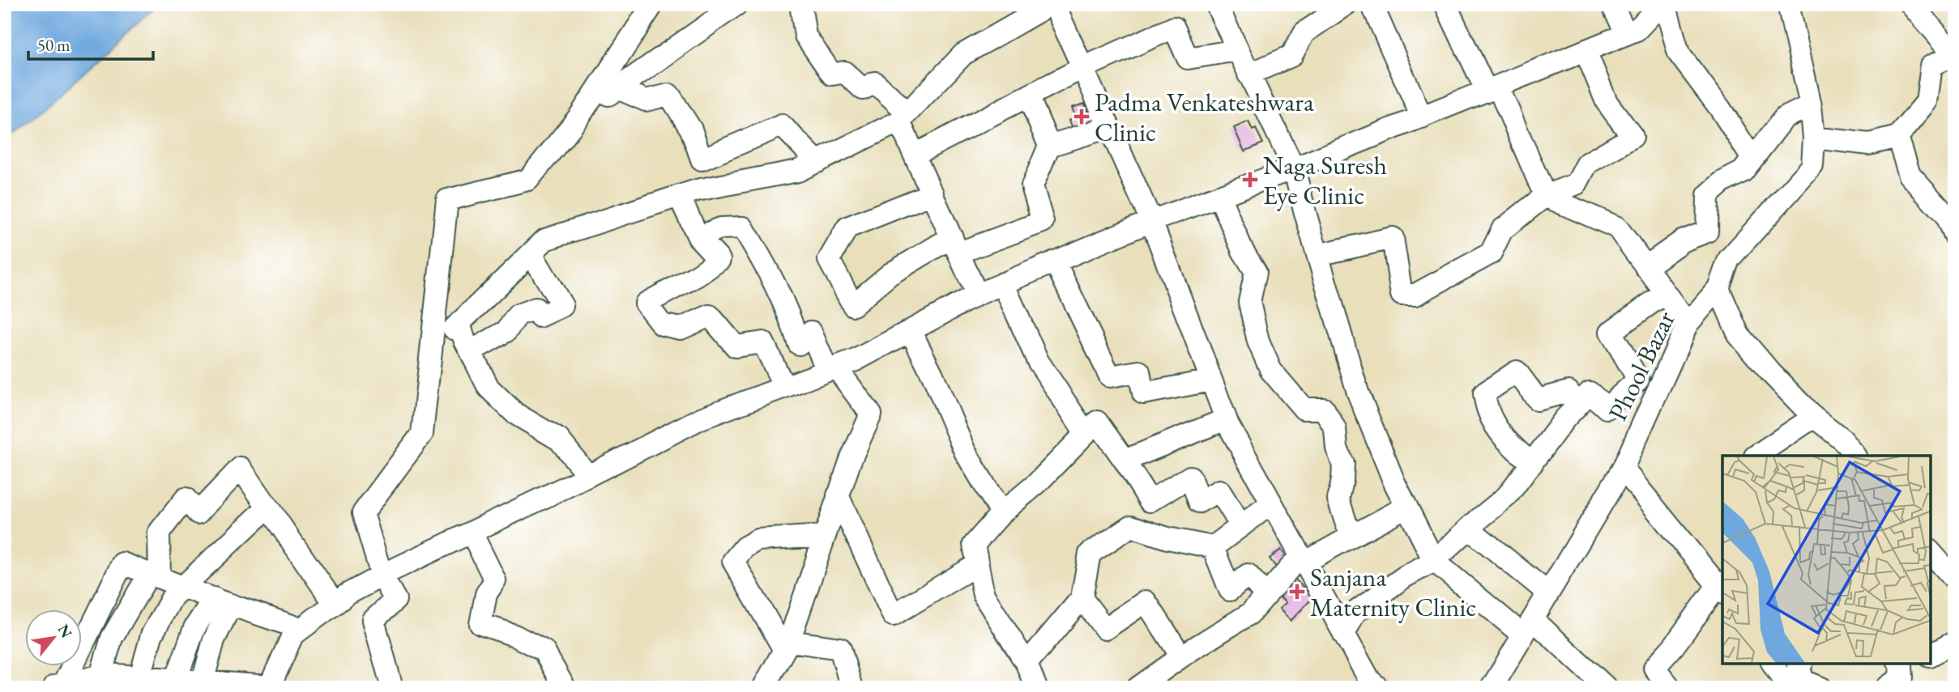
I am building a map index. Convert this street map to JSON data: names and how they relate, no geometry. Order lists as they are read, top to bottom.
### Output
{
  "streets": {
    "street": ["Phool Bazar"]
  },
  "places": {
    "health": ["Padma Venkateshwara Clinic", "Naga Suresh Eye Clinic", "Sanjana Maternity Clinic"]
  },
  "scale_bar": "50 m",
  "north": "top right"
}
